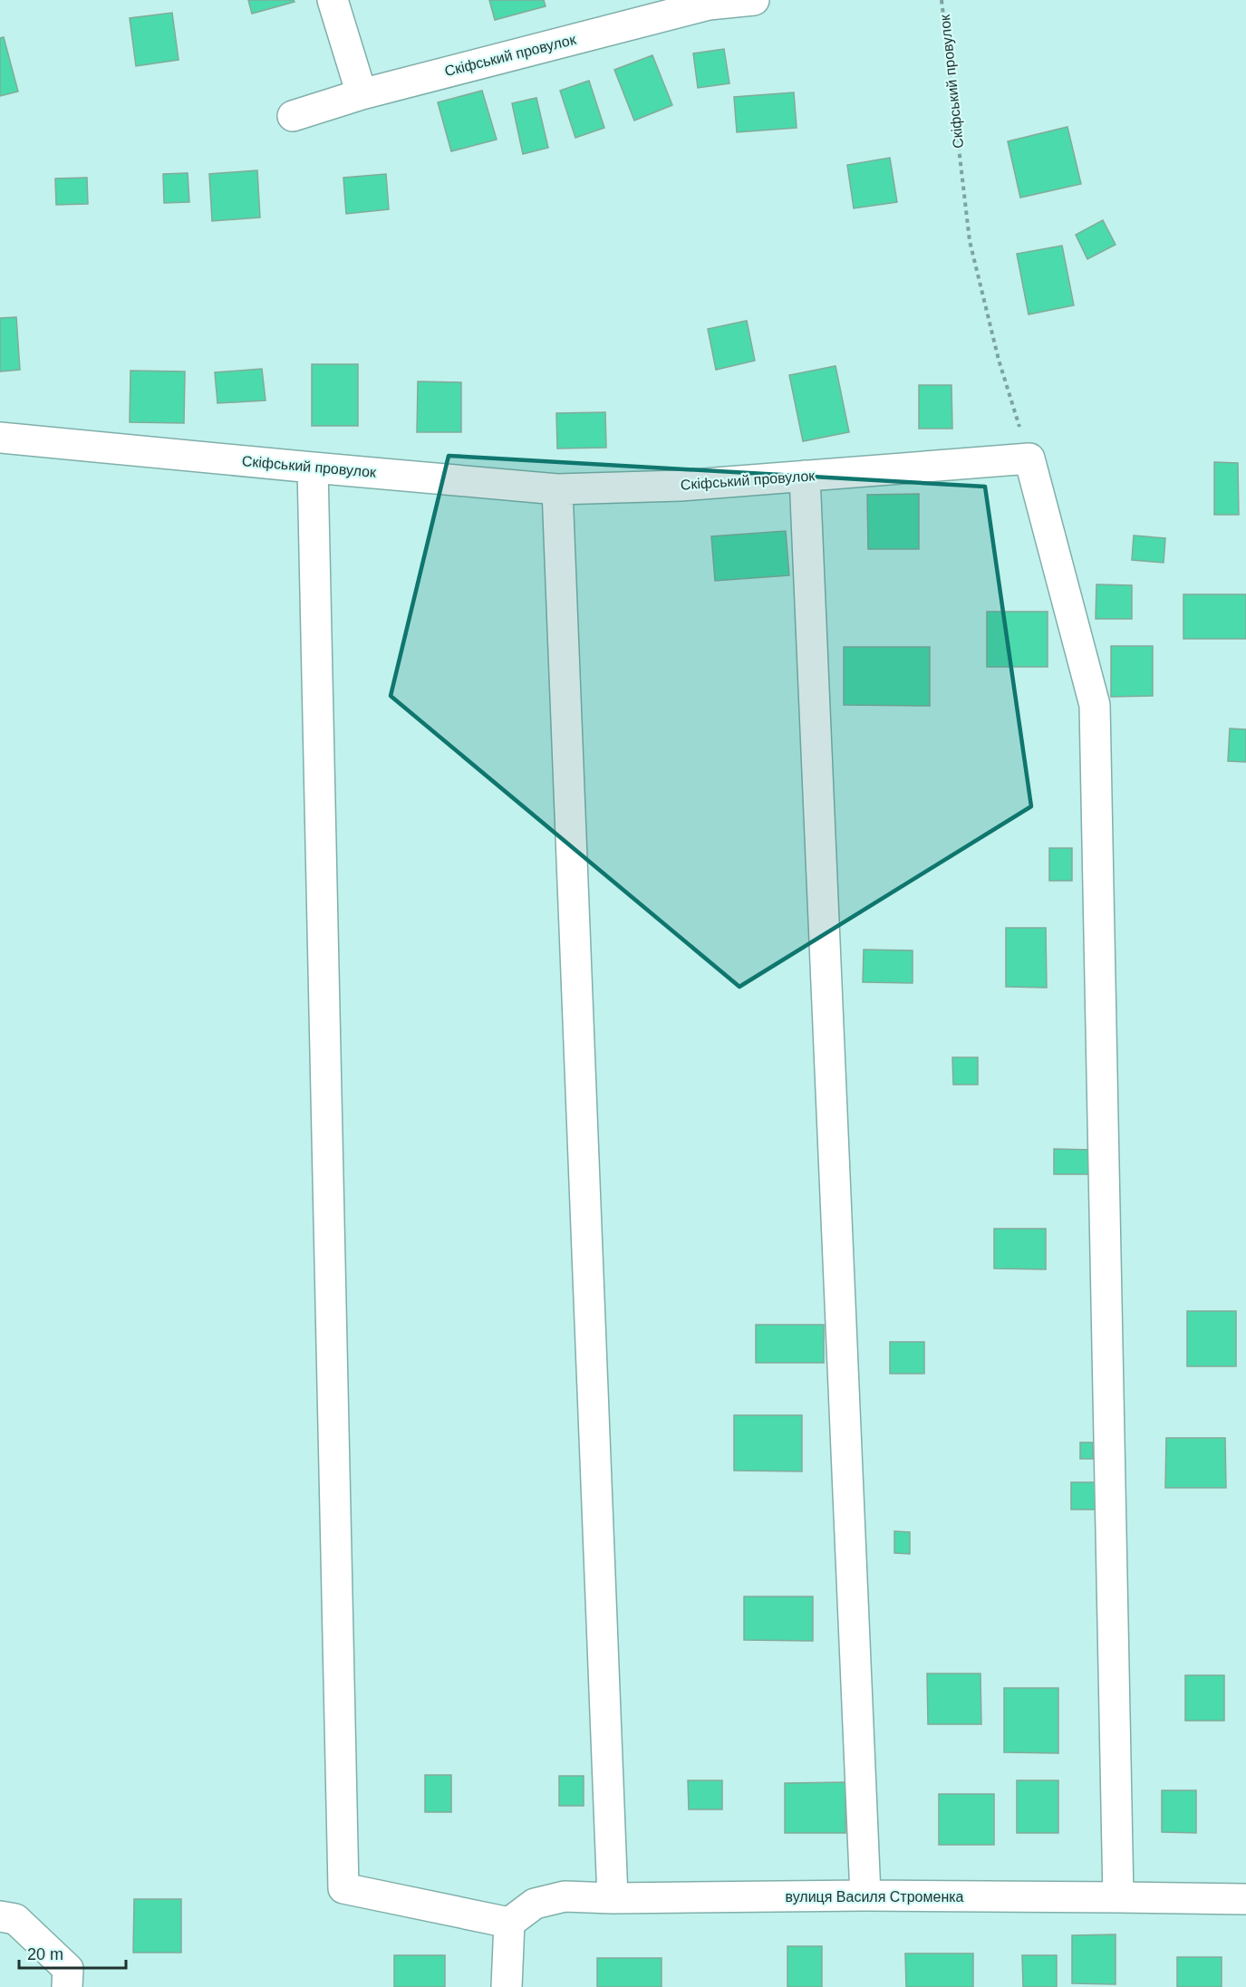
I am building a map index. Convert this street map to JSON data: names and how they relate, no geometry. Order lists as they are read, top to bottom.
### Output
{
  "streets": {
    "street": ["Скіфський провулок", "вулиця Василя Строменка"]
  },
  "scale_bar": "20 m"
}
